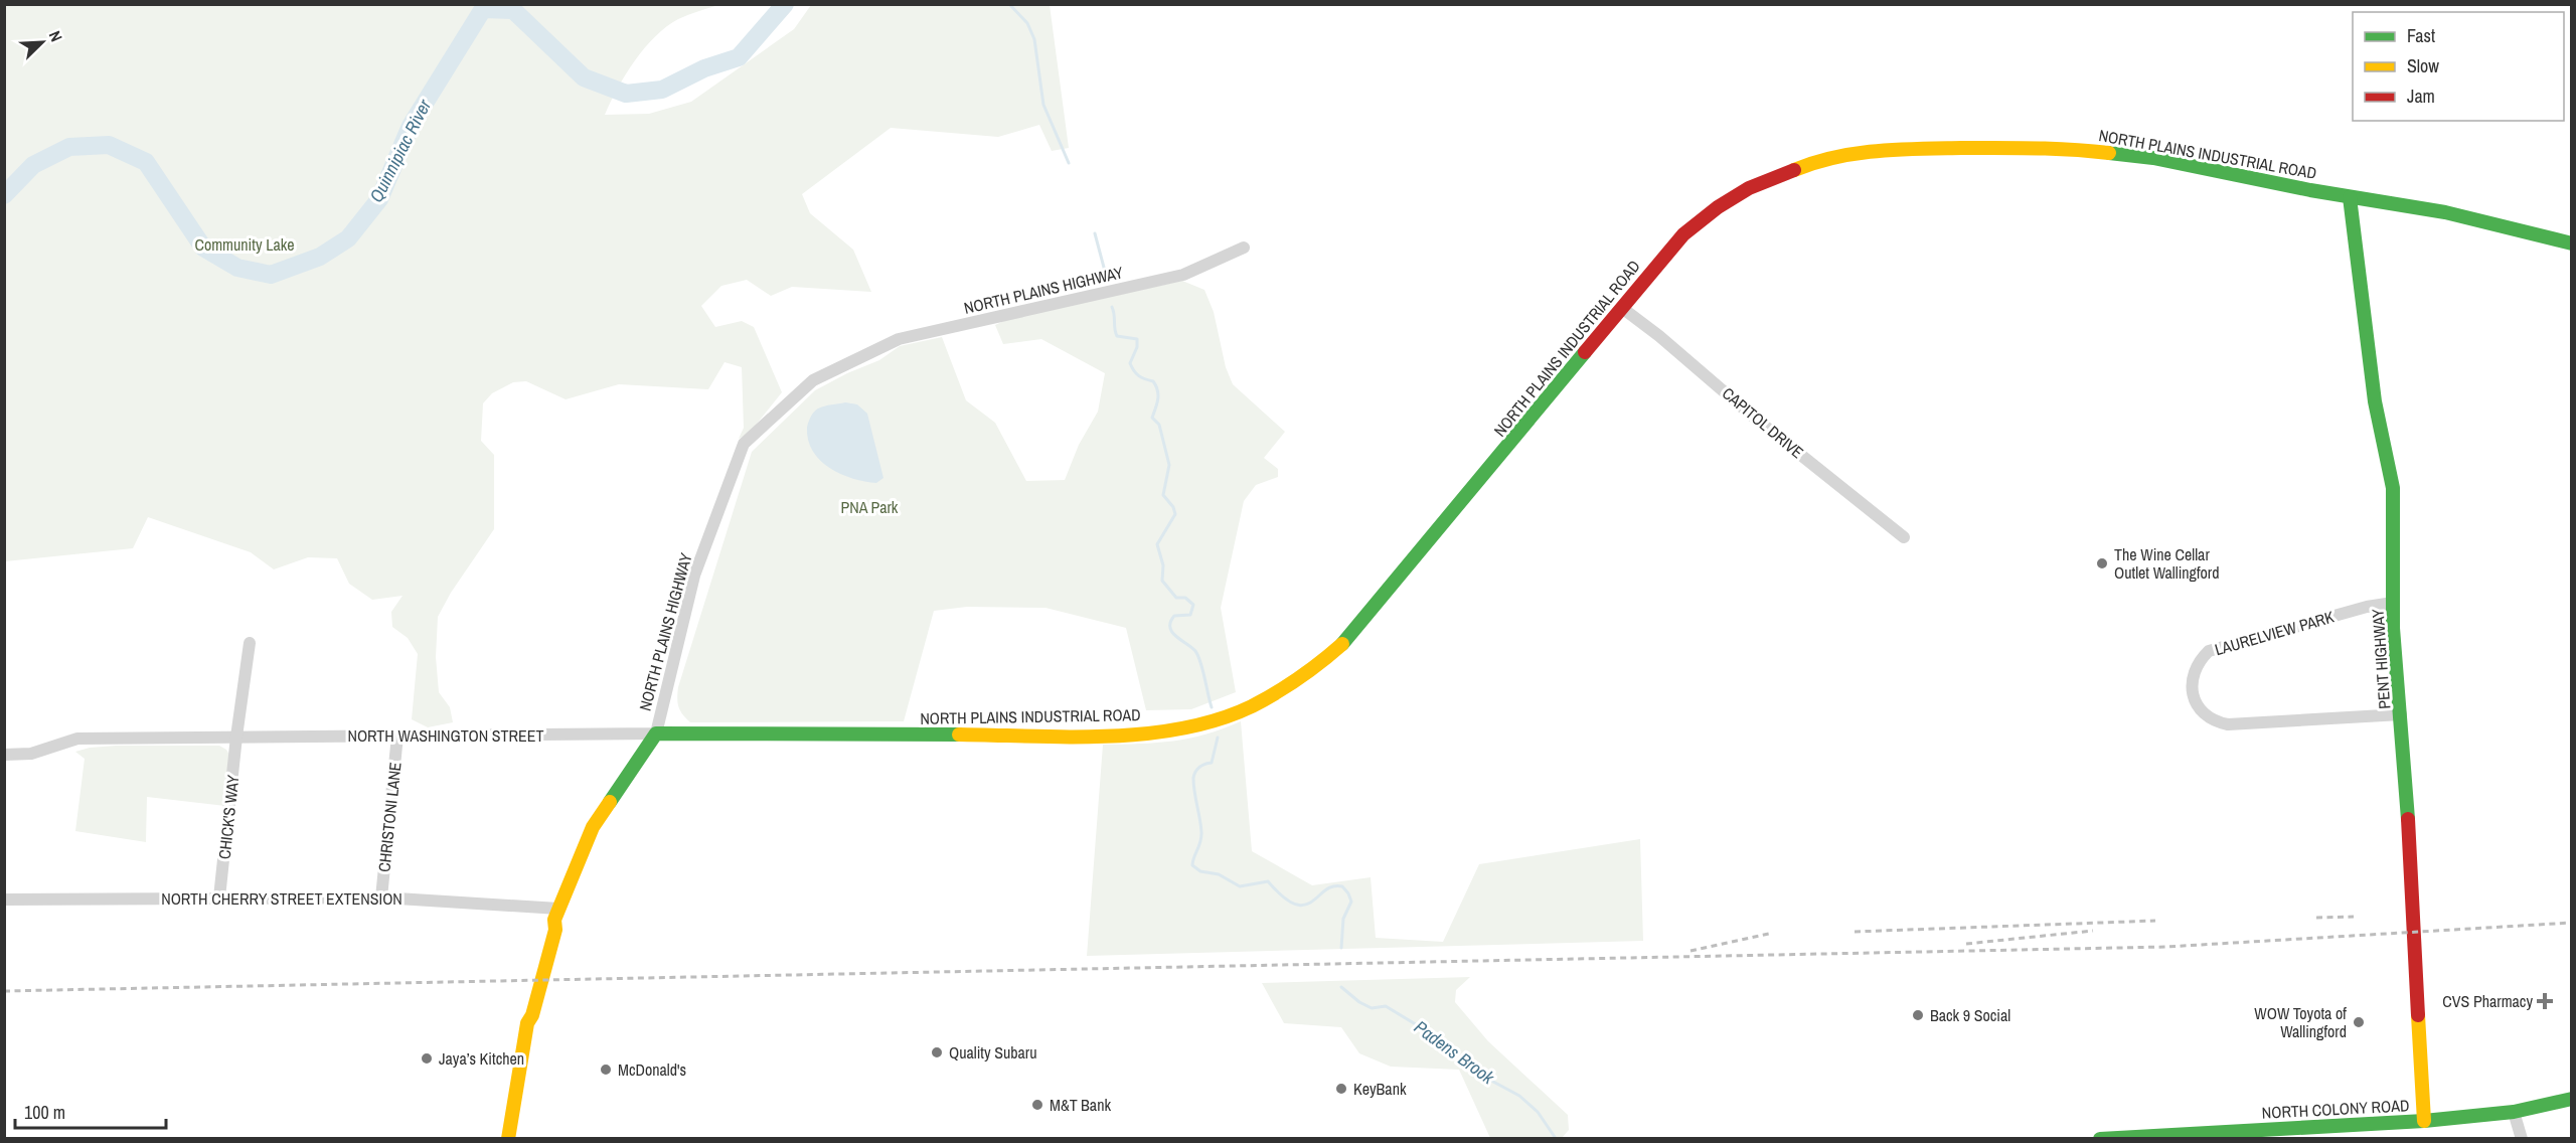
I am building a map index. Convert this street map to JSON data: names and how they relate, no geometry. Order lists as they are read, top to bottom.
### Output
{
  "streets": {
    "street": [
      "NORTH PLAINS INDUSTRIAL ROAD",
      "NORTH PLAINS HIGHWAY",
      "CAPITOL DRIVE",
      "LAURELVIEW PARK",
      "PENT HIGHWAY",
      "NORTH WASHINGTON STREET",
      "CHICK'S WAY",
      "CHRISTONI LANE",
      "NORTH CHERRY STREET EXTENSION",
      "NORTH COLONY ROAD"
    ]
  },
  "crossings": [
    ["NORTH PLAINS INDUSTRIAL ROAD", "NORTH PLAINS HIGHWAY"],
    ["NORTH PLAINS INDUSTRIAL ROAD", "CAPITOL DRIVE"],
    ["NORTH PLAINS INDUSTRIAL ROAD", "PENT HIGHWAY"],
    ["NORTH PLAINS INDUSTRIAL ROAD", "NORTH WASHINGTON STREET"],
    ["NORTH PLAINS HIGHWAY", "NORTH WASHINGTON STREET"],
    ["NORTH PLAINS HIGHWAY", "NORTH CHERRY STREET EXTENSION"],
    ["LAURELVIEW PARK", "PENT HIGHWAY"],
    ["PENT HIGHWAY", "NORTH COLONY ROAD"],
    ["NORTH WASHINGTON STREET", "CHICK'S WAY"],
    ["NORTH WASHINGTON STREET", "CHRISTONI LANE"],
    ["CHICK'S WAY", "NORTH CHERRY STREET EXTENSION"],
    ["CHRISTONI LANE", "NORTH CHERRY STREET EXTENSION"]
  ],
  "water": ["Quinnipiac River", "Padens Brook"],
  "parks": ["Community Lake", "PNA Park"],
  "places": {
    "other": [
      "The Wine Cellar Outlet Wallingford",
      "Back 9 Social",
      "WOW Toyota of Wallingford",
      "Quality Subaru",
      "Jaya’s Kitchen",
      "McDonald's",
      "KeyBank",
      "M&T Bank"
    ],
    "health": ["CVS Pharmacy"]
  },
  "legend": ["Fast", "Slow", "Jam"],
  "scale_bar": "100 m",
  "north": "top right"
}
